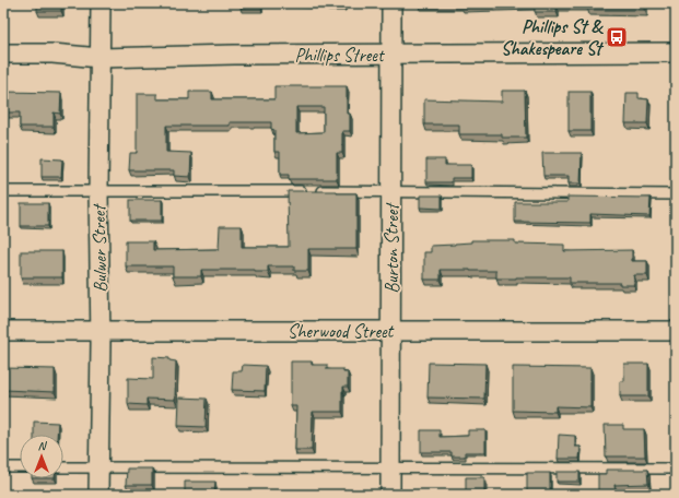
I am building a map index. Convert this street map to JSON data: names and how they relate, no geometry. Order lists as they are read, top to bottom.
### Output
{
  "streets": {
    "street": [
      "Phillips Street",
      "Bulwer Street",
      "Burton Street",
      "Sherwood Street"
    ]
  },
  "crossings": [
    ["Phillips Street", "Bulwer Street"],
    ["Phillips Street", "Burton Street"],
    ["Bulwer Street", "Sherwood Street"],
    ["Burton Street", "Sherwood Street"]
  ],
  "places": {
    "bus stop": ["Phillips St & Shakespeare St"]
  },
  "north": "top"
}
